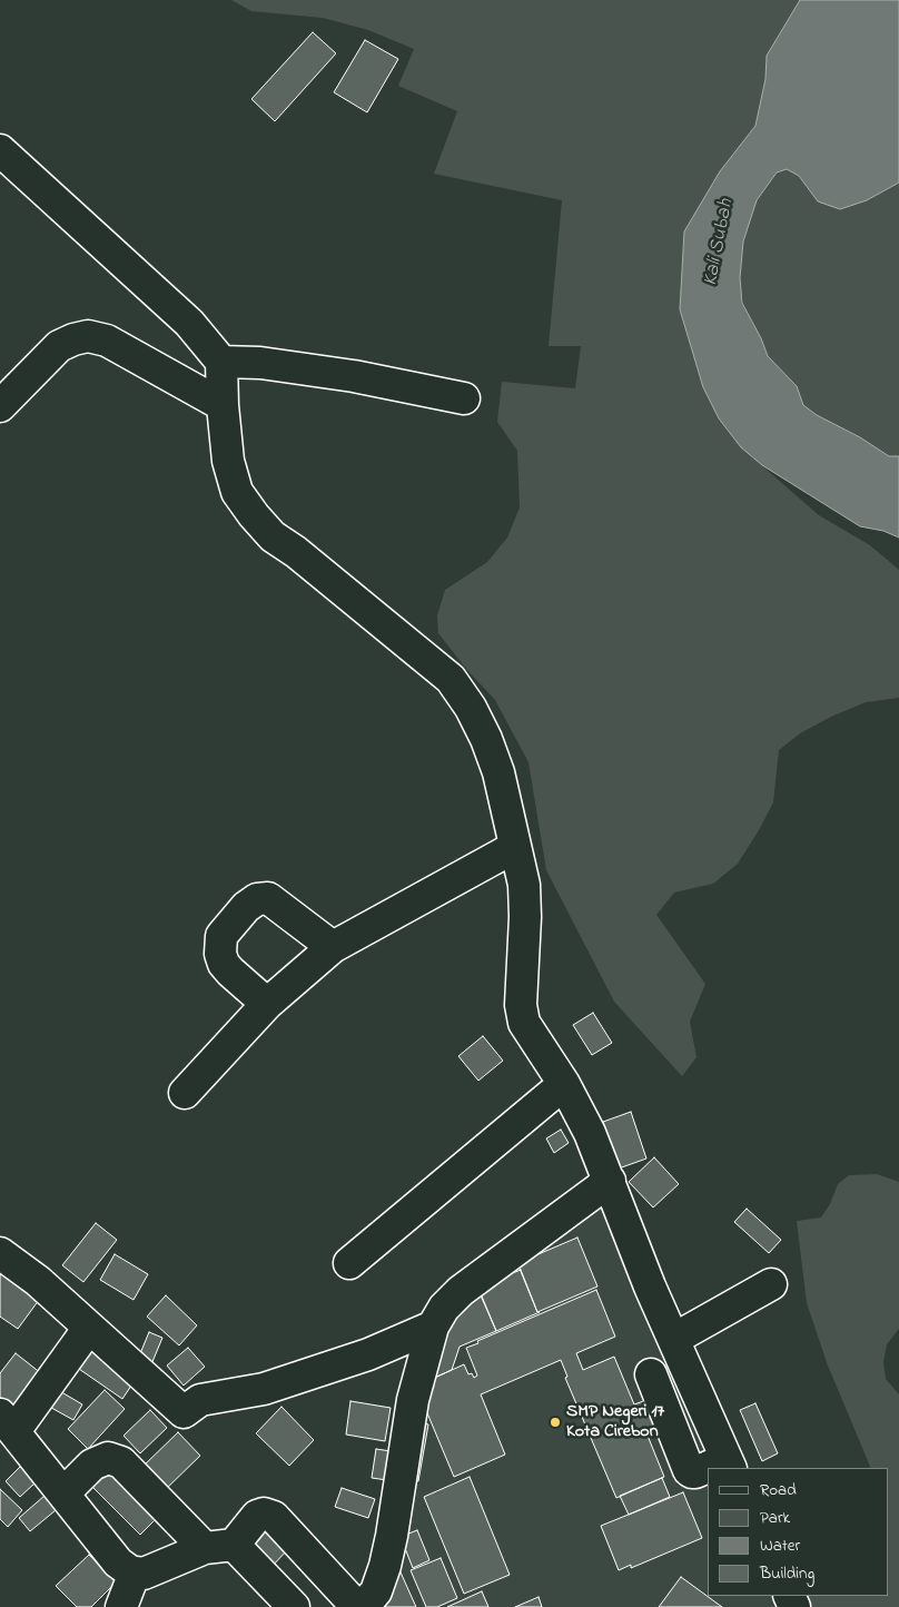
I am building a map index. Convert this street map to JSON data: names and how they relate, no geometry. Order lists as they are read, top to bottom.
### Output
{
  "water": ["Kali Subah"],
  "places": ["SMP Negeri 17 Kota Cirebon"],
  "legend": [
    "Road",
    "Park",
    "Water",
    "Building"
  ]
}
